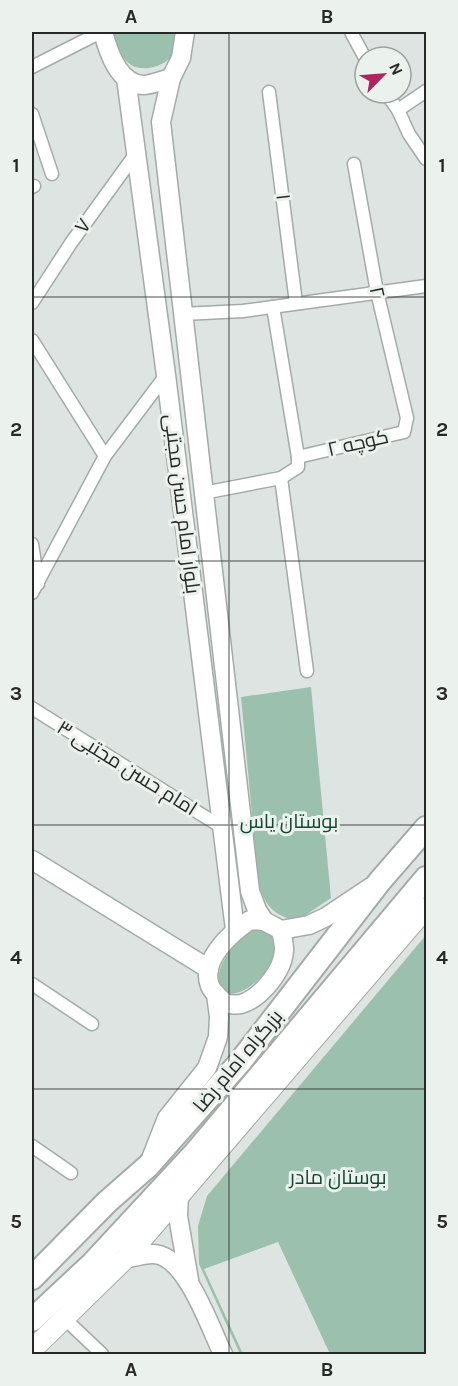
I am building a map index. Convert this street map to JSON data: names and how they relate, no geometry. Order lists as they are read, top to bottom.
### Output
{
  "streets": {
    "highway": ["بزرگراه امام رضا"],
    "main road": ["بلوار امام حسن مجتبی"],
    "street": [
      "۱",
      "۷",
      "۲",
      "کوچه ۲",
      "امام حسن مجتبی ۳"
    ]
  },
  "crossings": [
    ["۷", "بلوار امام حسن مجتبی"],
    ["۲", "کوچه ۲"],
    ["بلوار امام حسن مجتبی", "امام حسن مجتبی ۳"]
  ],
  "parks": ["بوستان یاس", "بوستان مادر"],
  "north": "top right",
  "grid": {
    "columns": ["A", "B"],
    "rows": [
      "1",
      "2",
      "3",
      "4",
      "5"
    ]
  }
}
